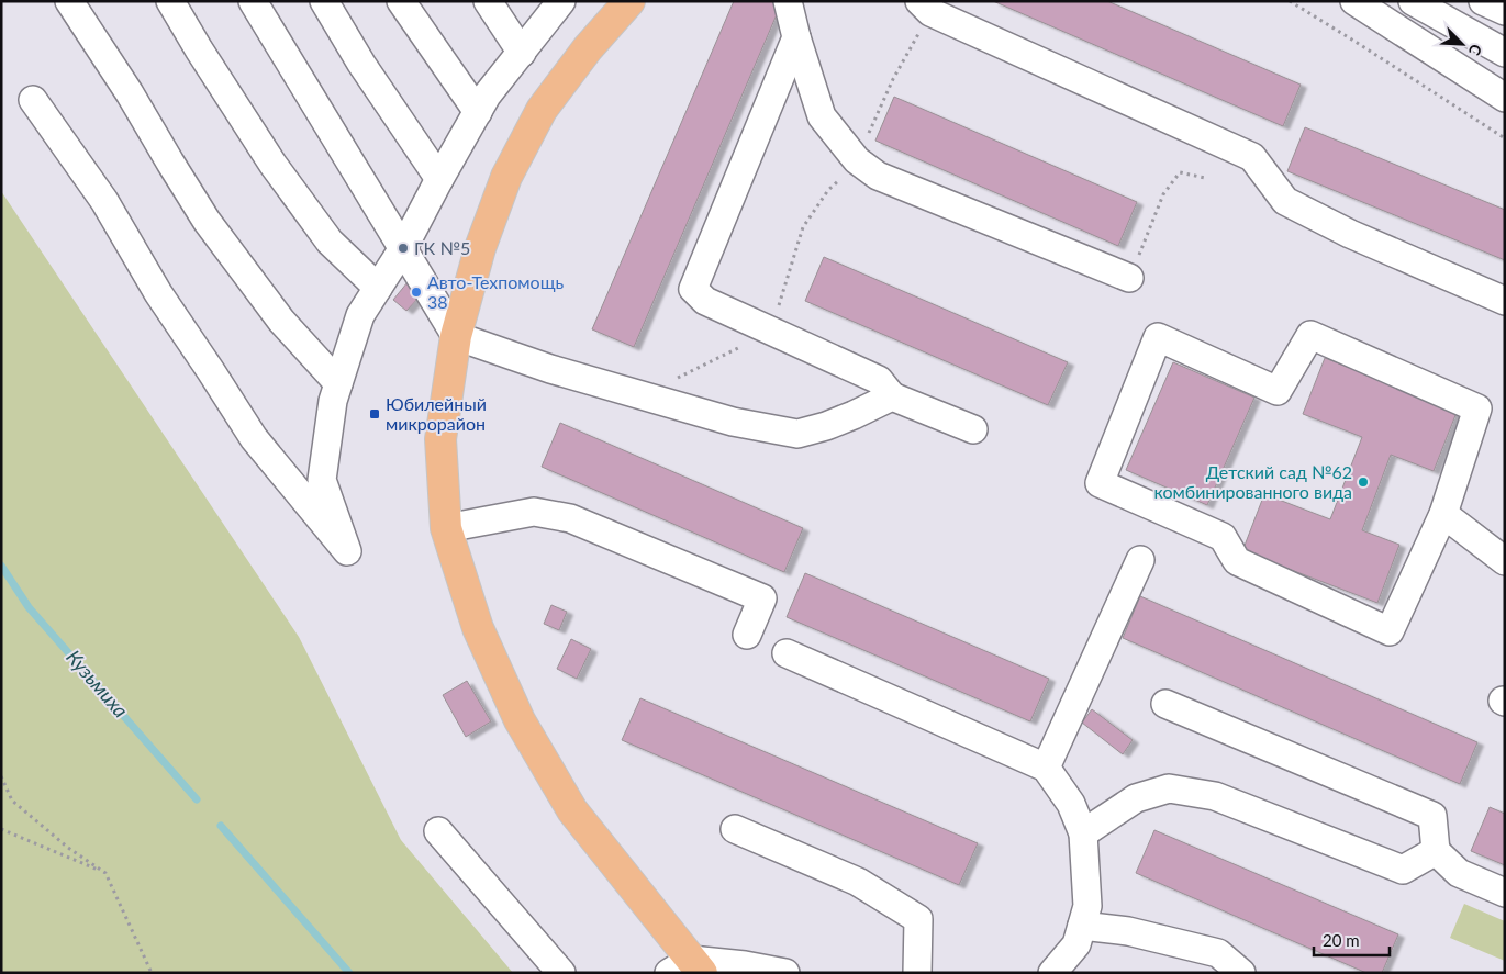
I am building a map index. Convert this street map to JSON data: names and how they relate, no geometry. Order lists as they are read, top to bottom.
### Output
{
  "water": ["Кузьмиха"],
  "places": {
    "other": ["ГК №5", "Авто-Техпомощь 38", "Детский сад №62 комбинированного вида"],
    "transit": ["Юбилейный микрорайон"]
  },
  "scale_bar": "20 m",
  "north": "bottom right"
}
